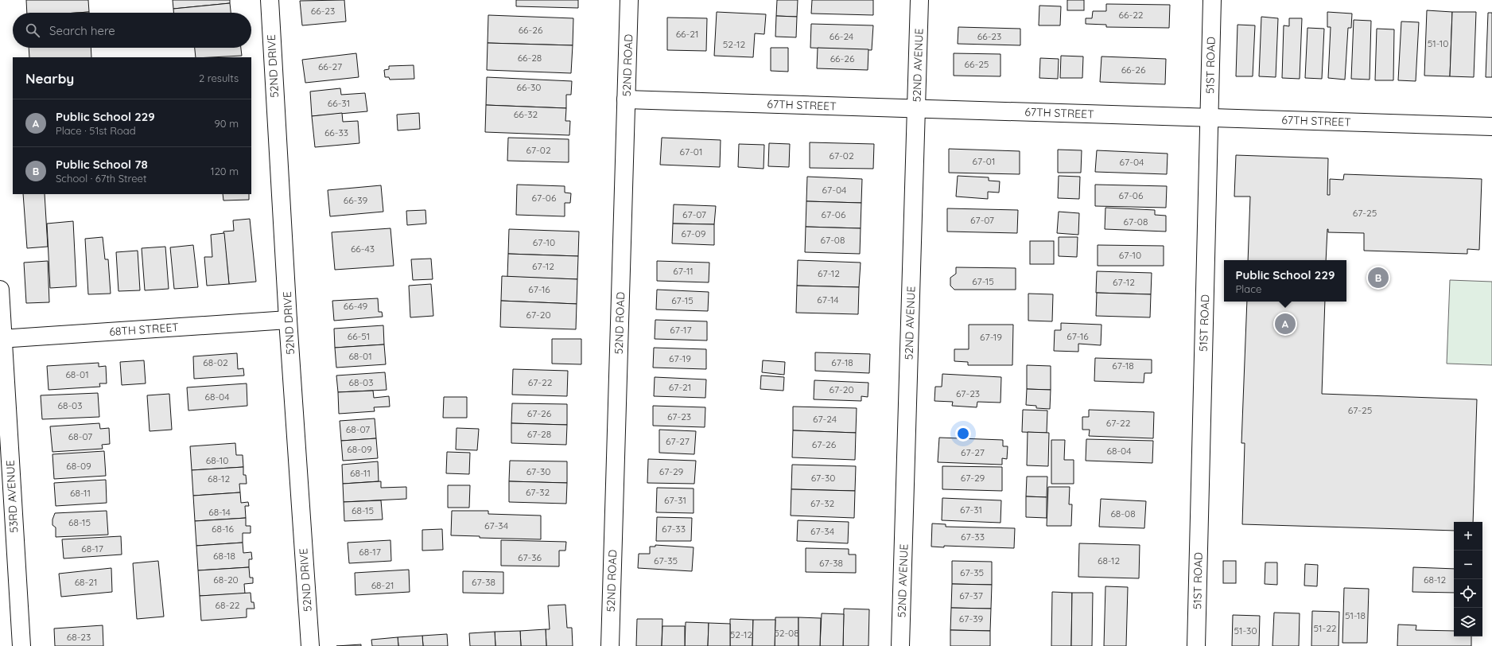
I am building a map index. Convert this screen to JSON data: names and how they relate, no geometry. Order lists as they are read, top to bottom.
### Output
{
  "streets": {
    "street": [
      "52ND ROAD",
      "52ND AVENUE",
      "51ST ROAD",
      "52ND DRIVE",
      "67TH STREET",
      "68TH STREET",
      "53RD AVENUE"
    ]
  },
  "crossings": [
    ["52ND ROAD", "67TH STREET"],
    ["52ND AVENUE", "67TH STREET"],
    ["51ST ROAD", "67TH STREET"],
    ["52ND DRIVE", "68TH STREET"],
    ["68TH STREET", "53RD AVENUE"]
  ],
  "house_numbers": [
    "66-23",
    "66-22",
    "66-26",
    "66-21",
    "66-24",
    "66-23",
    "51-10",
    "52-12",
    "66-28",
    "66-26",
    "66-25",
    "66-27",
    "66-26",
    "66-30",
    "66-31",
    "66-32",
    "66-33",
    "67-02",
    "67-01",
    "67-02",
    "67-01",
    "67-04",
    "67-04",
    "67-06",
    "67-06",
    "66-39",
    "67-25",
    "67-07",
    "67-06",
    "67-07",
    "67-08",
    "67-09",
    "67-08",
    "67-10",
    "66-43",
    "67-10",
    "67-12",
    "67-11",
    "67-12",
    "67-15",
    "67-12",
    "67-16",
    "67-14",
    "67-15",
    "66-49",
    "67-20",
    "67-17",
    "66-51",
    "67-16",
    "67-19",
    "68-01",
    "67-19",
    "68-02",
    "67-18",
    "67-18",
    "68-01",
    "68-03",
    "67-22",
    "67-21",
    "67-20",
    "67-23",
    "68-04",
    "68-03",
    "67-25",
    "67-26",
    "67-23",
    "67-24",
    "67-22",
    "68-07",
    "67-28",
    "68-07",
    "67-27",
    "67-26",
    "68-09",
    "68-04",
    "67-27",
    "68-10",
    "68-09",
    "67-30",
    "67-29",
    "68-11",
    "67-30",
    "67-29",
    "68-12",
    "67-32",
    "68-11",
    "67-31",
    "67-32",
    "67-31",
    "68-15",
    "68-14",
    "68-08",
    "68-15",
    "67-34",
    "68-16",
    "67-33",
    "67-34",
    "67-33",
    "68-17",
    "68-17",
    "68-18",
    "67-36",
    "67-35",
    "68-12",
    "67-38",
    "67-35",
    "68-20",
    "68-12",
    "68-21",
    "67-38",
    "68-21",
    "67-37",
    "68-22",
    "51-18",
    "67-39",
    "51-22",
    "51-30",
    "52-08",
    "52-12",
    "68-23"
  ],
  "page": {
    "search": "Search here",
    "heading": ["Nearby", "2 results"],
    "list": [
      {
        "mark": "A",
        "name": "Public School 229",
        "note": "Place · 51st Road",
        "value": "90 m"
      },
      {
        "mark": "B",
        "name": "Public School 78",
        "note": "School · 67th Street",
        "value": "120 m"
      }
    ],
    "popup": ["Public School 229", "Place"],
    "pins": ["B", "A"],
    "map_buttons": ["+", "−"]
  }
}
